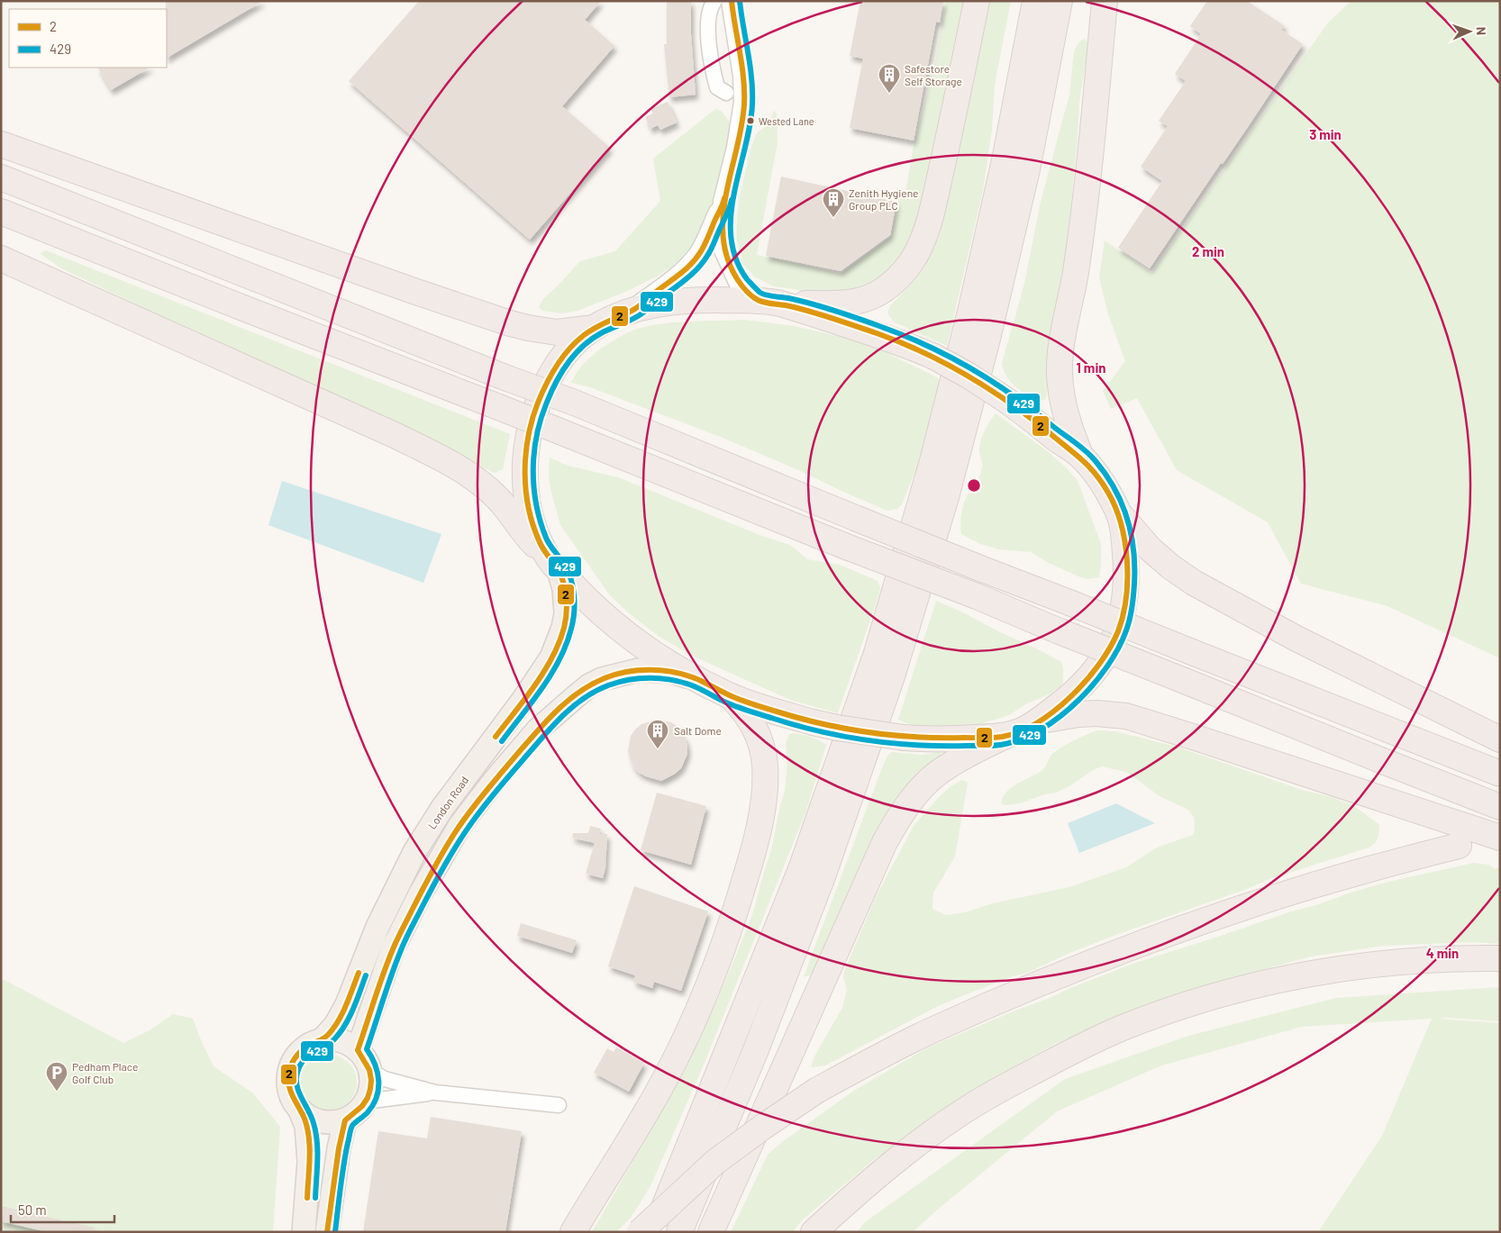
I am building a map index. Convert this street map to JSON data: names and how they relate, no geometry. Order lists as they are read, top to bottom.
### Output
{
  "streets": {
    "main road": ["London Road"]
  },
  "places": {
    "building": ["Safestore Self Storage", "Zenith Hygiene Group PLC", "Salt Dome"],
    "other": ["Wested Lane"],
    "parking": ["Pedham Place Golf Club"]
  },
  "lines": ["transit line 2", "transit line 429"],
  "legend": ["2", "429"],
  "scale_bar": "50 m",
  "north": "right",
  "rings": [
    "3 min",
    "2 min",
    "1 min",
    "4 min"
  ]
}
